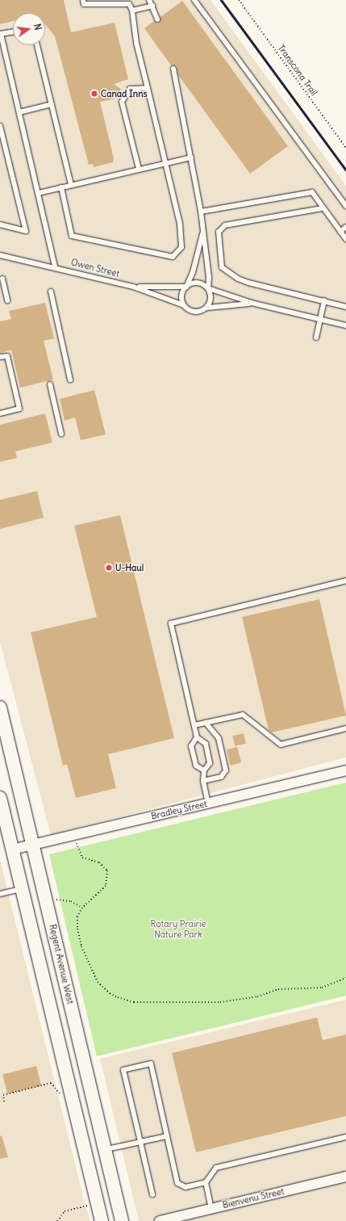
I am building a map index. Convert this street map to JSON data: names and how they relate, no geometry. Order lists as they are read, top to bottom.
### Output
{
  "streets": {
    "main road": ["Regent Avenue West"],
    "street": ["Bradley Street", "Bienvenu Street"],
    "lane": ["Owen Street"],
    "path": ["Transcona Trail"]
  },
  "crossings": [
    ["Bradley Street", "Regent Avenue West"]
  ],
  "parks": ["Rotary Prairie Nature Park"],
  "places": ["Canad Inns", "U-Haul"],
  "north": "right"
}
